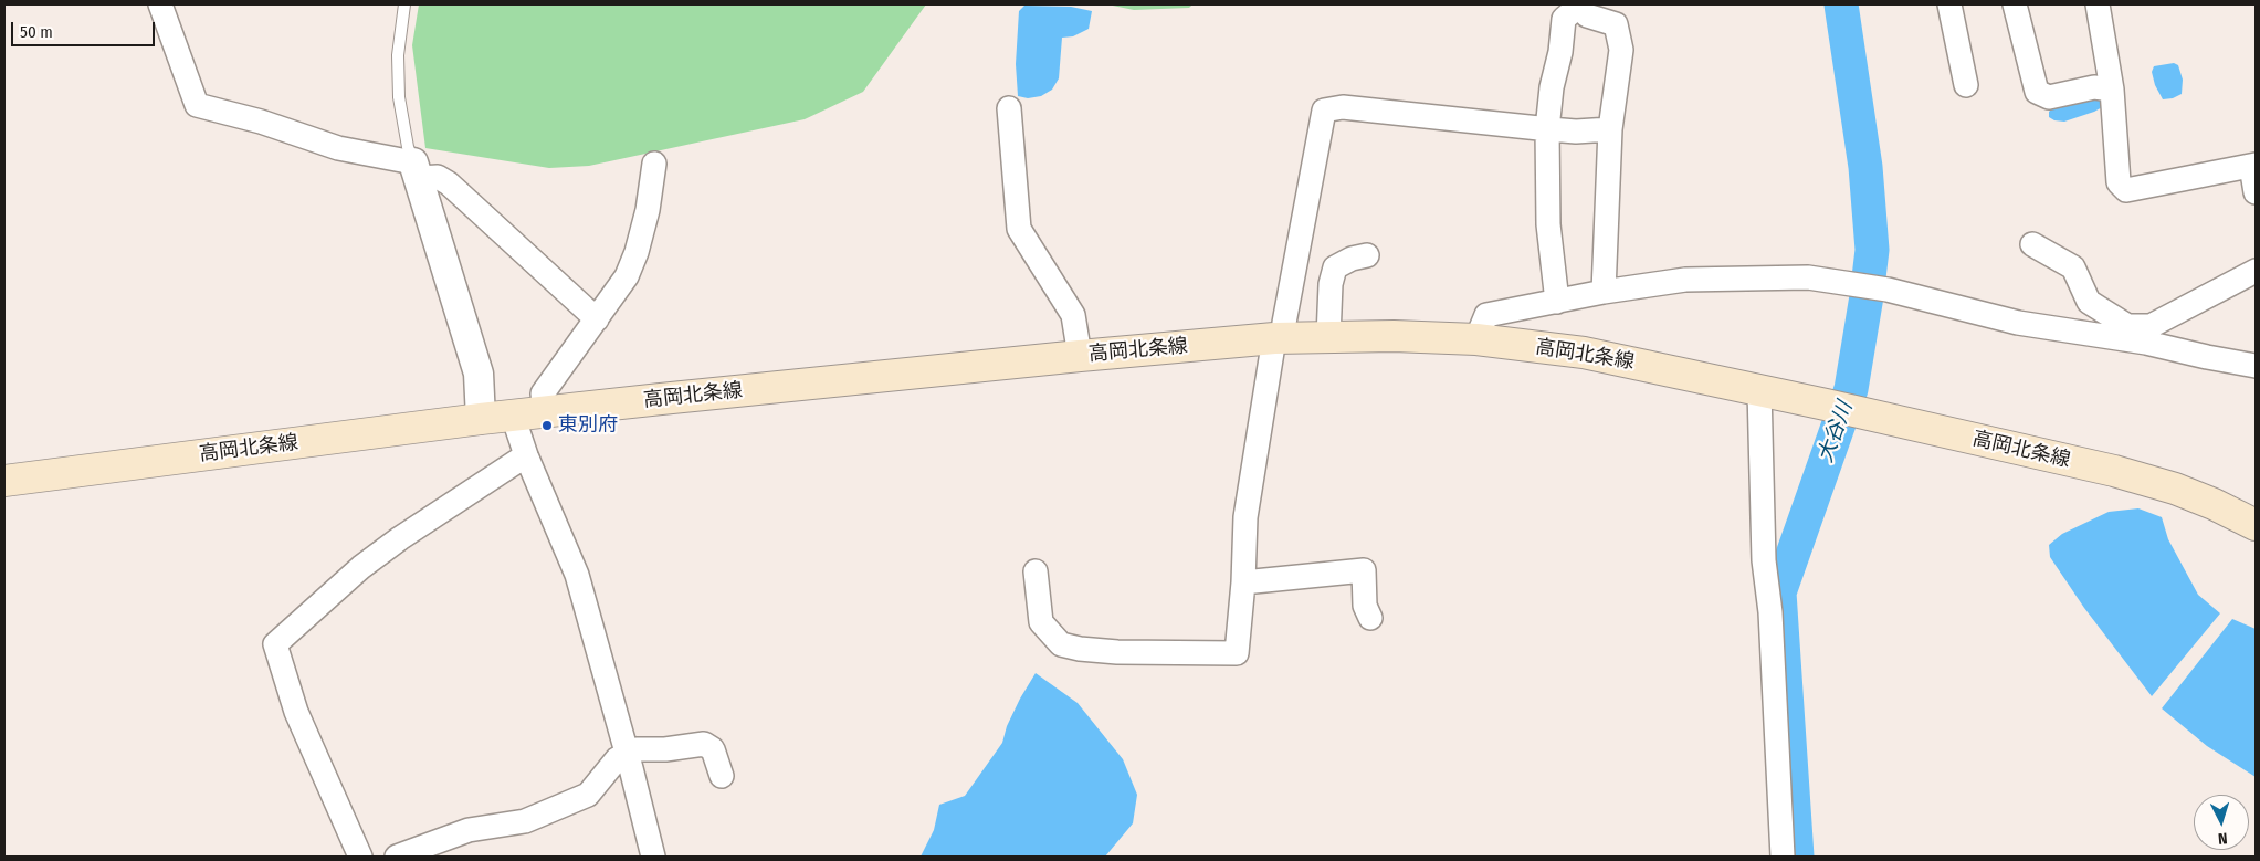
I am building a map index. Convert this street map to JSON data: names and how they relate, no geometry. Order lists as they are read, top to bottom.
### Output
{
  "streets": {
    "main road": ["高岡北条線"]
  },
  "water": ["大谷川"],
  "places": ["東別府"],
  "scale_bar": "50 m",
  "north": "bottom"
}
